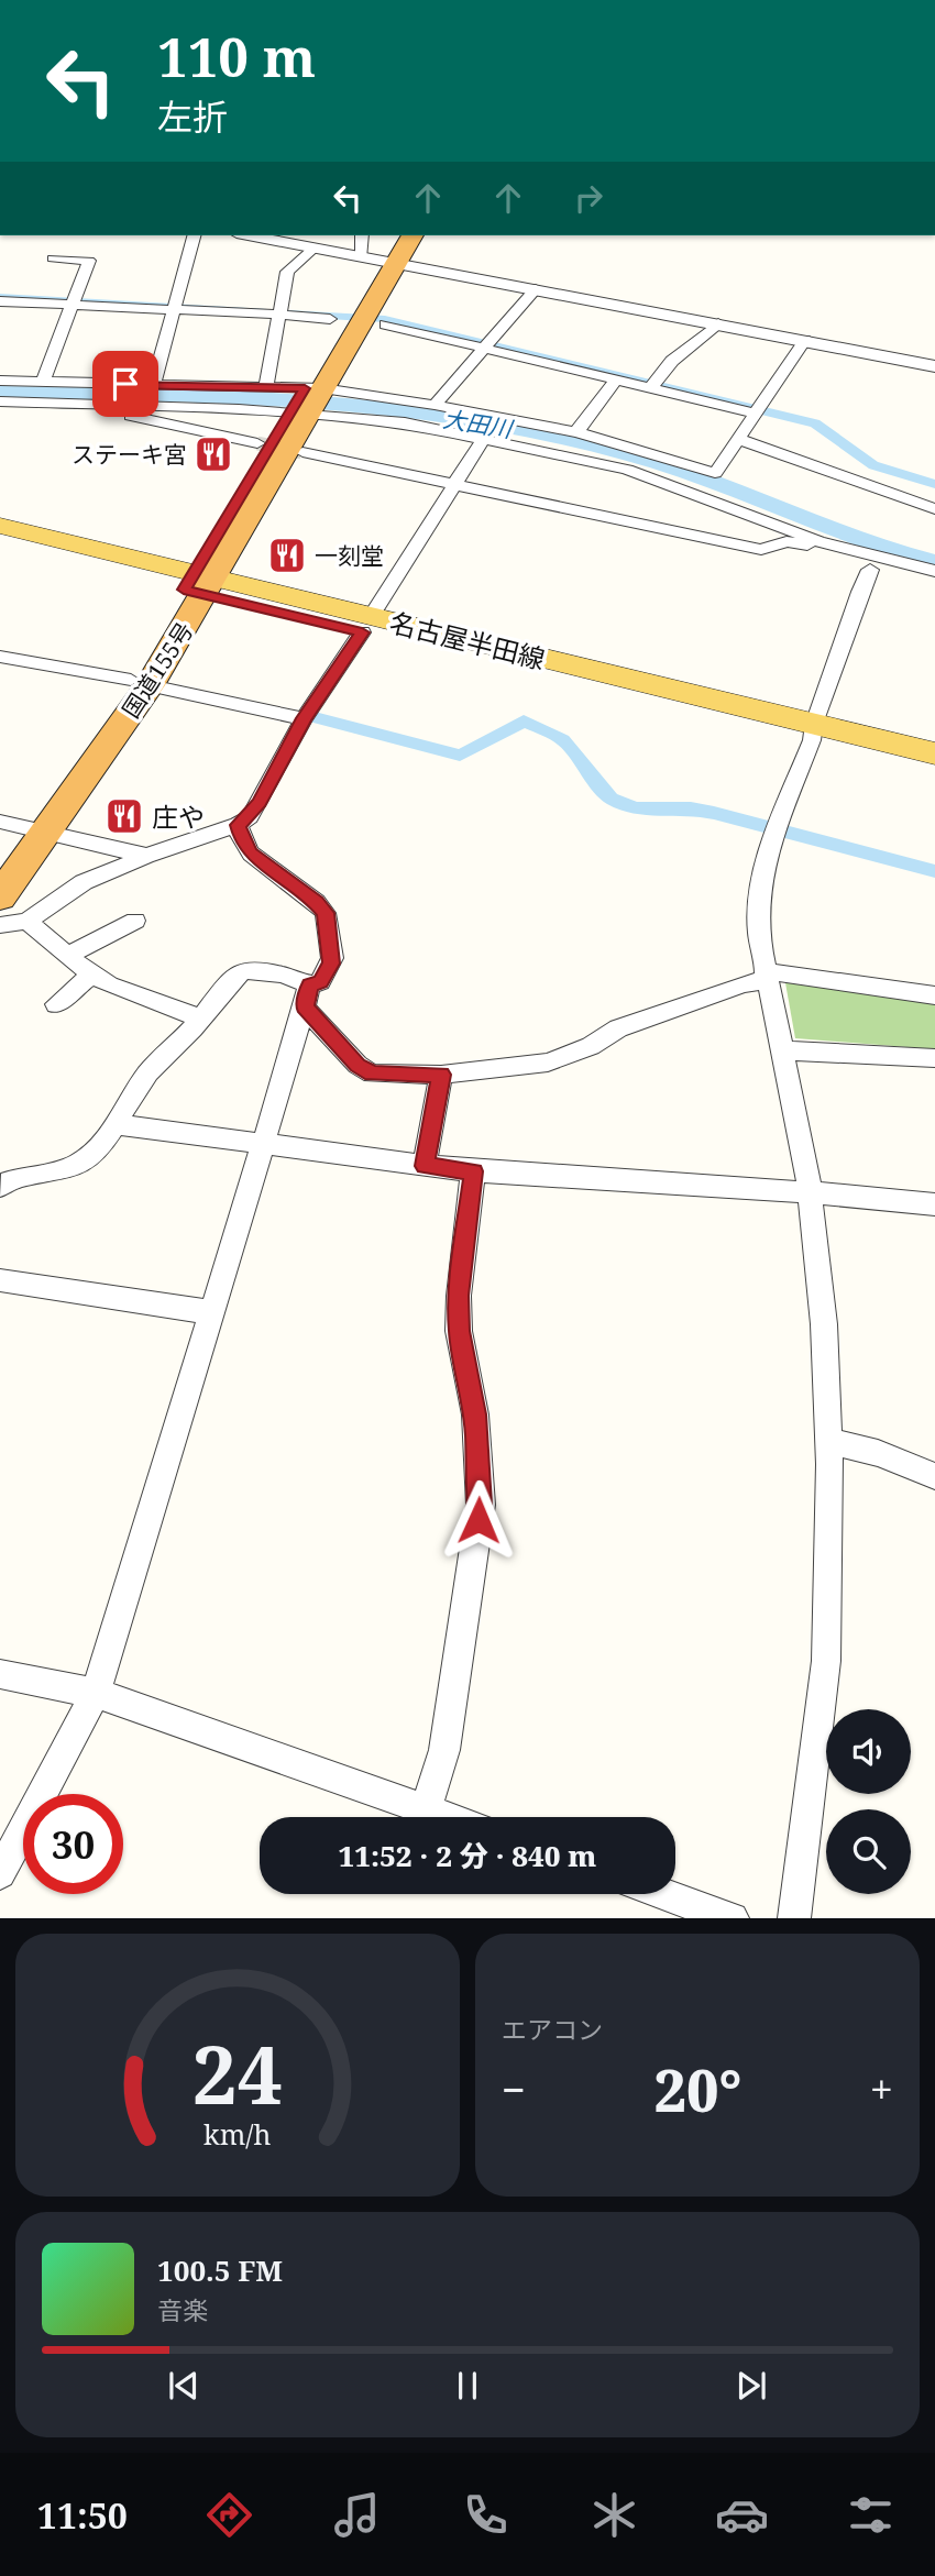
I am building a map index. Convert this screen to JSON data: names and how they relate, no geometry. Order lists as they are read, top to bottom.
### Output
{
  "streets": {
    "highway": ["国道155号"],
    "main road": ["名古屋半田線"]
  },
  "crossings": [
    ["名古屋半田線", "国道155号"]
  ],
  "water": ["大田川"],
  "places": {
    "restaurant": ["ステーキ宮", "一刻堂", "庄や"]
  },
  "page": {
    "turn": ["110 m", "左折"],
    "limit": "30",
    "trip": "11:52 · 2 分 · 840 m",
    "tile": "エアコン",
    "heat": ["−", "20°", "+"],
    "song": ["100.5 FM", "音楽"],
    "tabs": "11:50",
    "gauge": ["24", "km/h"]
  }
}
